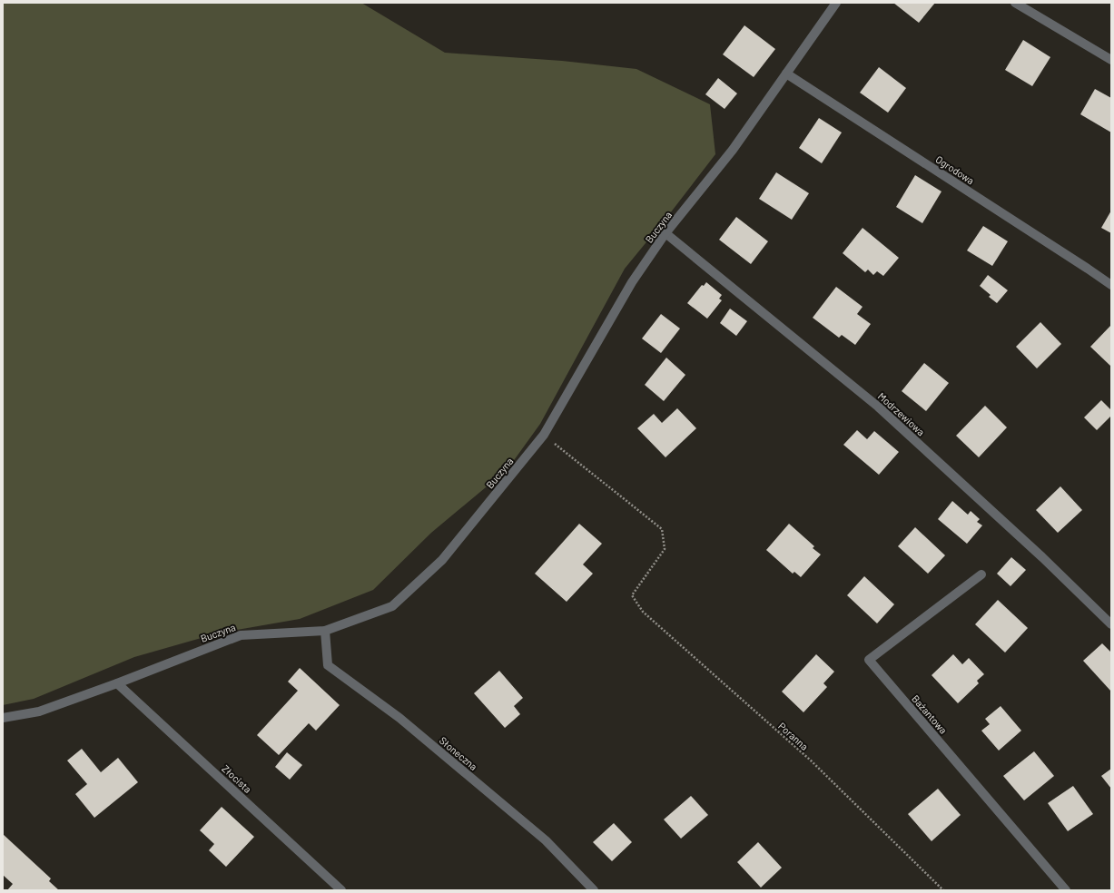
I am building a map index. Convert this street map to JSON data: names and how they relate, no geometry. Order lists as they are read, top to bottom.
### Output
{
  "streets": {
    "street": [
      "Ogrodowa",
      "Buczyna",
      "Modrzewiowa",
      "Bażantowa",
      "Słoneczna",
      "Złocista"
    ],
    "path": ["Poranna"]
  },
  "crossings": [
    ["Ogrodowa", "Buczyna"],
    ["Buczyna", "Modrzewiowa"],
    ["Buczyna", "Poranna"],
    ["Buczyna", "Słoneczna"],
    ["Buczyna", "Złocista"]
  ]
}
